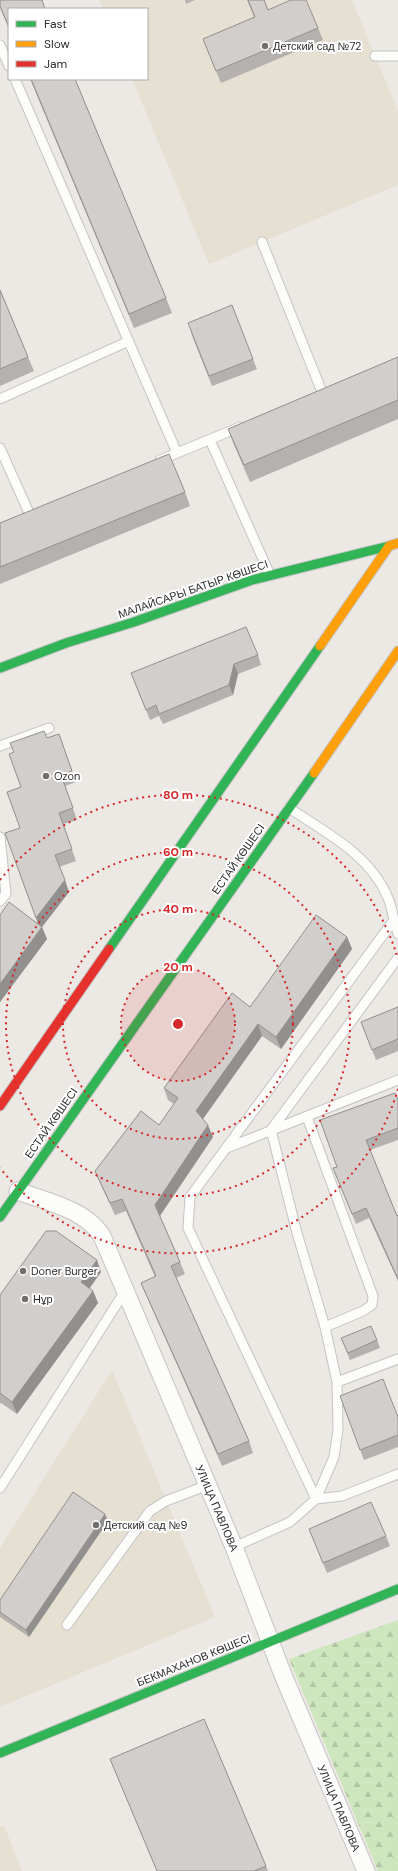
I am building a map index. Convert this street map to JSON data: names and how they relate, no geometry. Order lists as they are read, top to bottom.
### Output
{
  "streets": {
    "main road": ["МАЛАЙСАРЫ БАТЫР КӨШЕСІ", "ЕСТАЙ КӨШЕСІ", "БЕКМАХАНОВ КӨШЕСІ"],
    "street": ["УЛИЦА ПАВЛОВА"]
  },
  "crossings": [
    ["ЕСТАЙ КӨШЕСІ", "УЛИЦА ПАВЛОВА"],
    ["УЛИЦА ПАВЛОВА", "БЕКМАХАНОВ КӨШЕСІ"]
  ],
  "places": [
    "Детский сад №72",
    "Ozon",
    "Doner Burger",
    "Нұр",
    "Детский сад №9"
  ],
  "legend": ["Fast", "Slow", "Jam"],
  "rings": [
    "80 m",
    "60 m",
    "40 m",
    "20 m"
  ]
}
